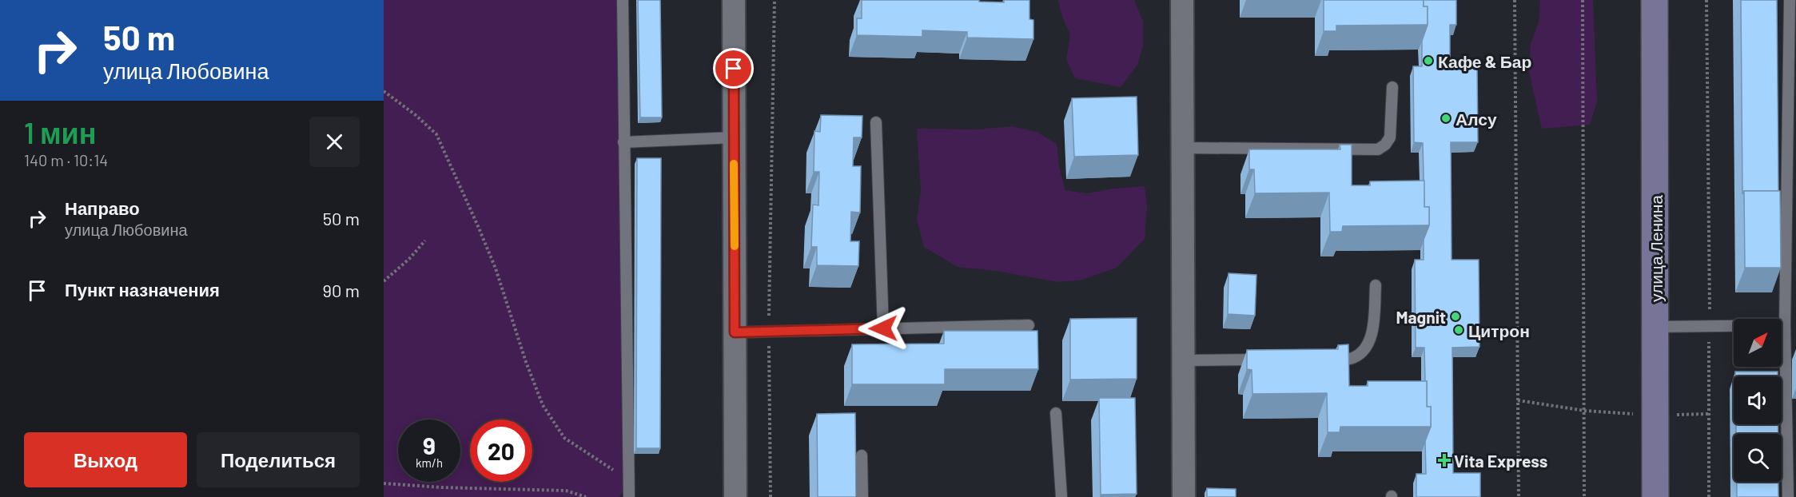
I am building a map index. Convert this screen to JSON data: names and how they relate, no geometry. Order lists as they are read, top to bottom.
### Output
{
  "streets": {
    "main road": ["улица Ленина"]
  },
  "places": {
    "other": [
      "Кафе & Бар",
      "Алсу",
      "Magnit",
      "Цитрон"
    ],
    "health": ["Vita Express"]
  },
  "north": "top right",
  "page": {
    "turn": ["50 m", "улица Любовина"],
    "heading": ["1 мин", "140 m · 10:14"],
    "list": [
      {
        "name": "Направо",
        "note": "улица Любовина",
        "value": "50 m"
      },
      {
        "name": "Пункт назначения",
        "value": "90 m"
      }
    ],
    "speed": "9 km/h",
    "limit": "20",
    "buttons": ["Выход", "Поделиться"]
  }
}
